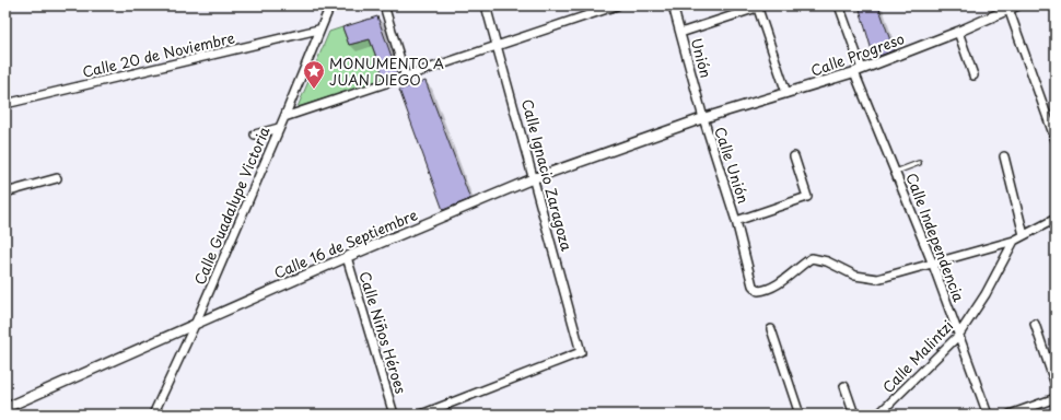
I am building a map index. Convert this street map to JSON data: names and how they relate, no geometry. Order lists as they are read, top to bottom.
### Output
{
  "streets": {
    "street": [
      "Calle 20 de Noviembre",
      "Calle Progreso",
      "Unión",
      "Calle Unión",
      "Calle Ignacio Zaragoza",
      "Calle Guadalupe Victoria",
      "Calle Independencia",
      "Calle 16 de Septiembre",
      "Calle Niños Héroes",
      "Calle Malintzi"
    ]
  },
  "crossings": [
    ["Calle 20 de Noviembre", "Calle Guadalupe Victoria"],
    ["Calle Progreso", "Unión"],
    ["Calle Progreso", "Calle Unión"],
    ["Calle Progreso", "Calle Independencia"],
    ["Calle Progreso", "Calle 16 de Septiembre"],
    ["Unión", "Calle Unión"],
    ["Unión", "Calle 16 de Septiembre"],
    ["Calle Unión", "Calle Independencia"],
    ["Calle Unión", "Calle 16 de Septiembre"],
    ["Calle Ignacio Zaragoza", "Calle 16 de Septiembre"],
    ["Calle Guadalupe Victoria", "Calle 16 de Septiembre"],
    ["Calle Independencia", "Calle Malintzi"],
    ["Calle 16 de Septiembre", "Calle Niños Héroes"]
  ],
  "places": {
    "place": ["MONUMENTO A JUAN DIEGO"]
  }
}
